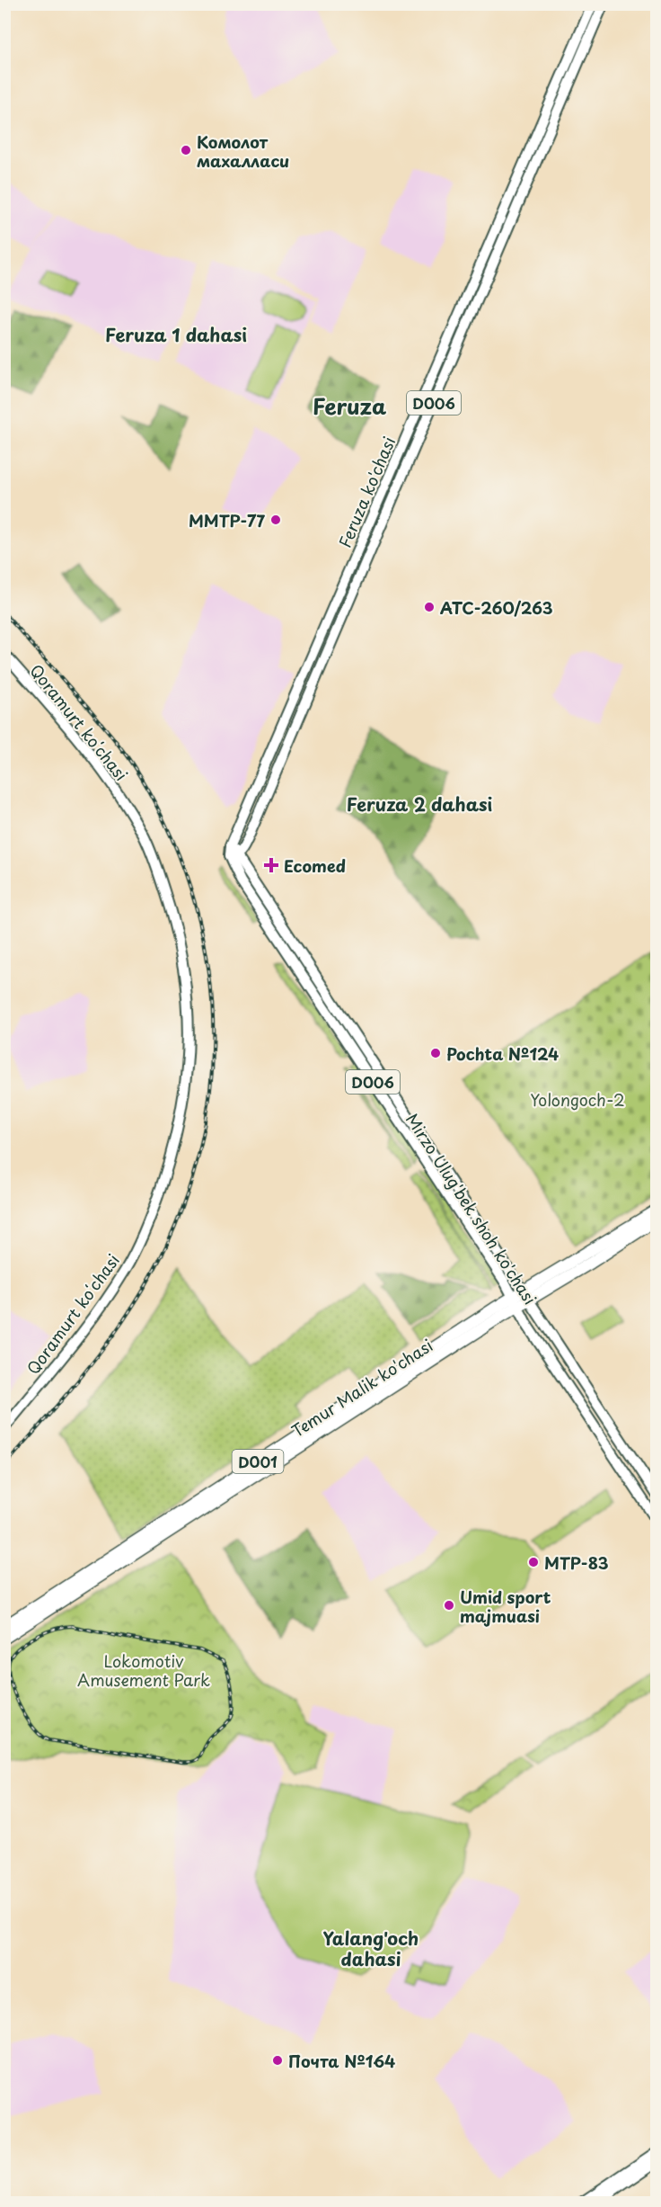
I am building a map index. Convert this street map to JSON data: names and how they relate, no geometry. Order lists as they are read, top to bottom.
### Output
{
  "streets": {
    "highway": ["Temur Malik ko'chasi", "D001"],
    "main road": [
      "D006",
      "Feruza ko'chasi",
      "Qoramurt koʻchasi",
      "Mirzo Ulug'bek shoh ko'chasi"
    ]
  },
  "crossings": [
    ["Feruza ko'chasi", "Mirzo Ulug'bek shoh ko'chasi"],
    ["Mirzo Ulug'bek shoh ko'chasi", "Temur Malik ko'chasi"]
  ],
  "districts": [
    "Feruza 1 dahasi",
    "Feruza",
    "Feruza 2 dahasi",
    "Yalang'och dahasi"
  ],
  "parks": ["Yolongoch-2", "Lokomotiv Amusement Park"],
  "places": {
    "other": [
      "Комолот махалласи",
      "MMTP-77",
      "АТС-260/263",
      "Pochta №124",
      "MTP-83",
      "Umid sport majmuasi",
      "Почта №164"
    ],
    "health": ["Ecomed"]
  }
}
